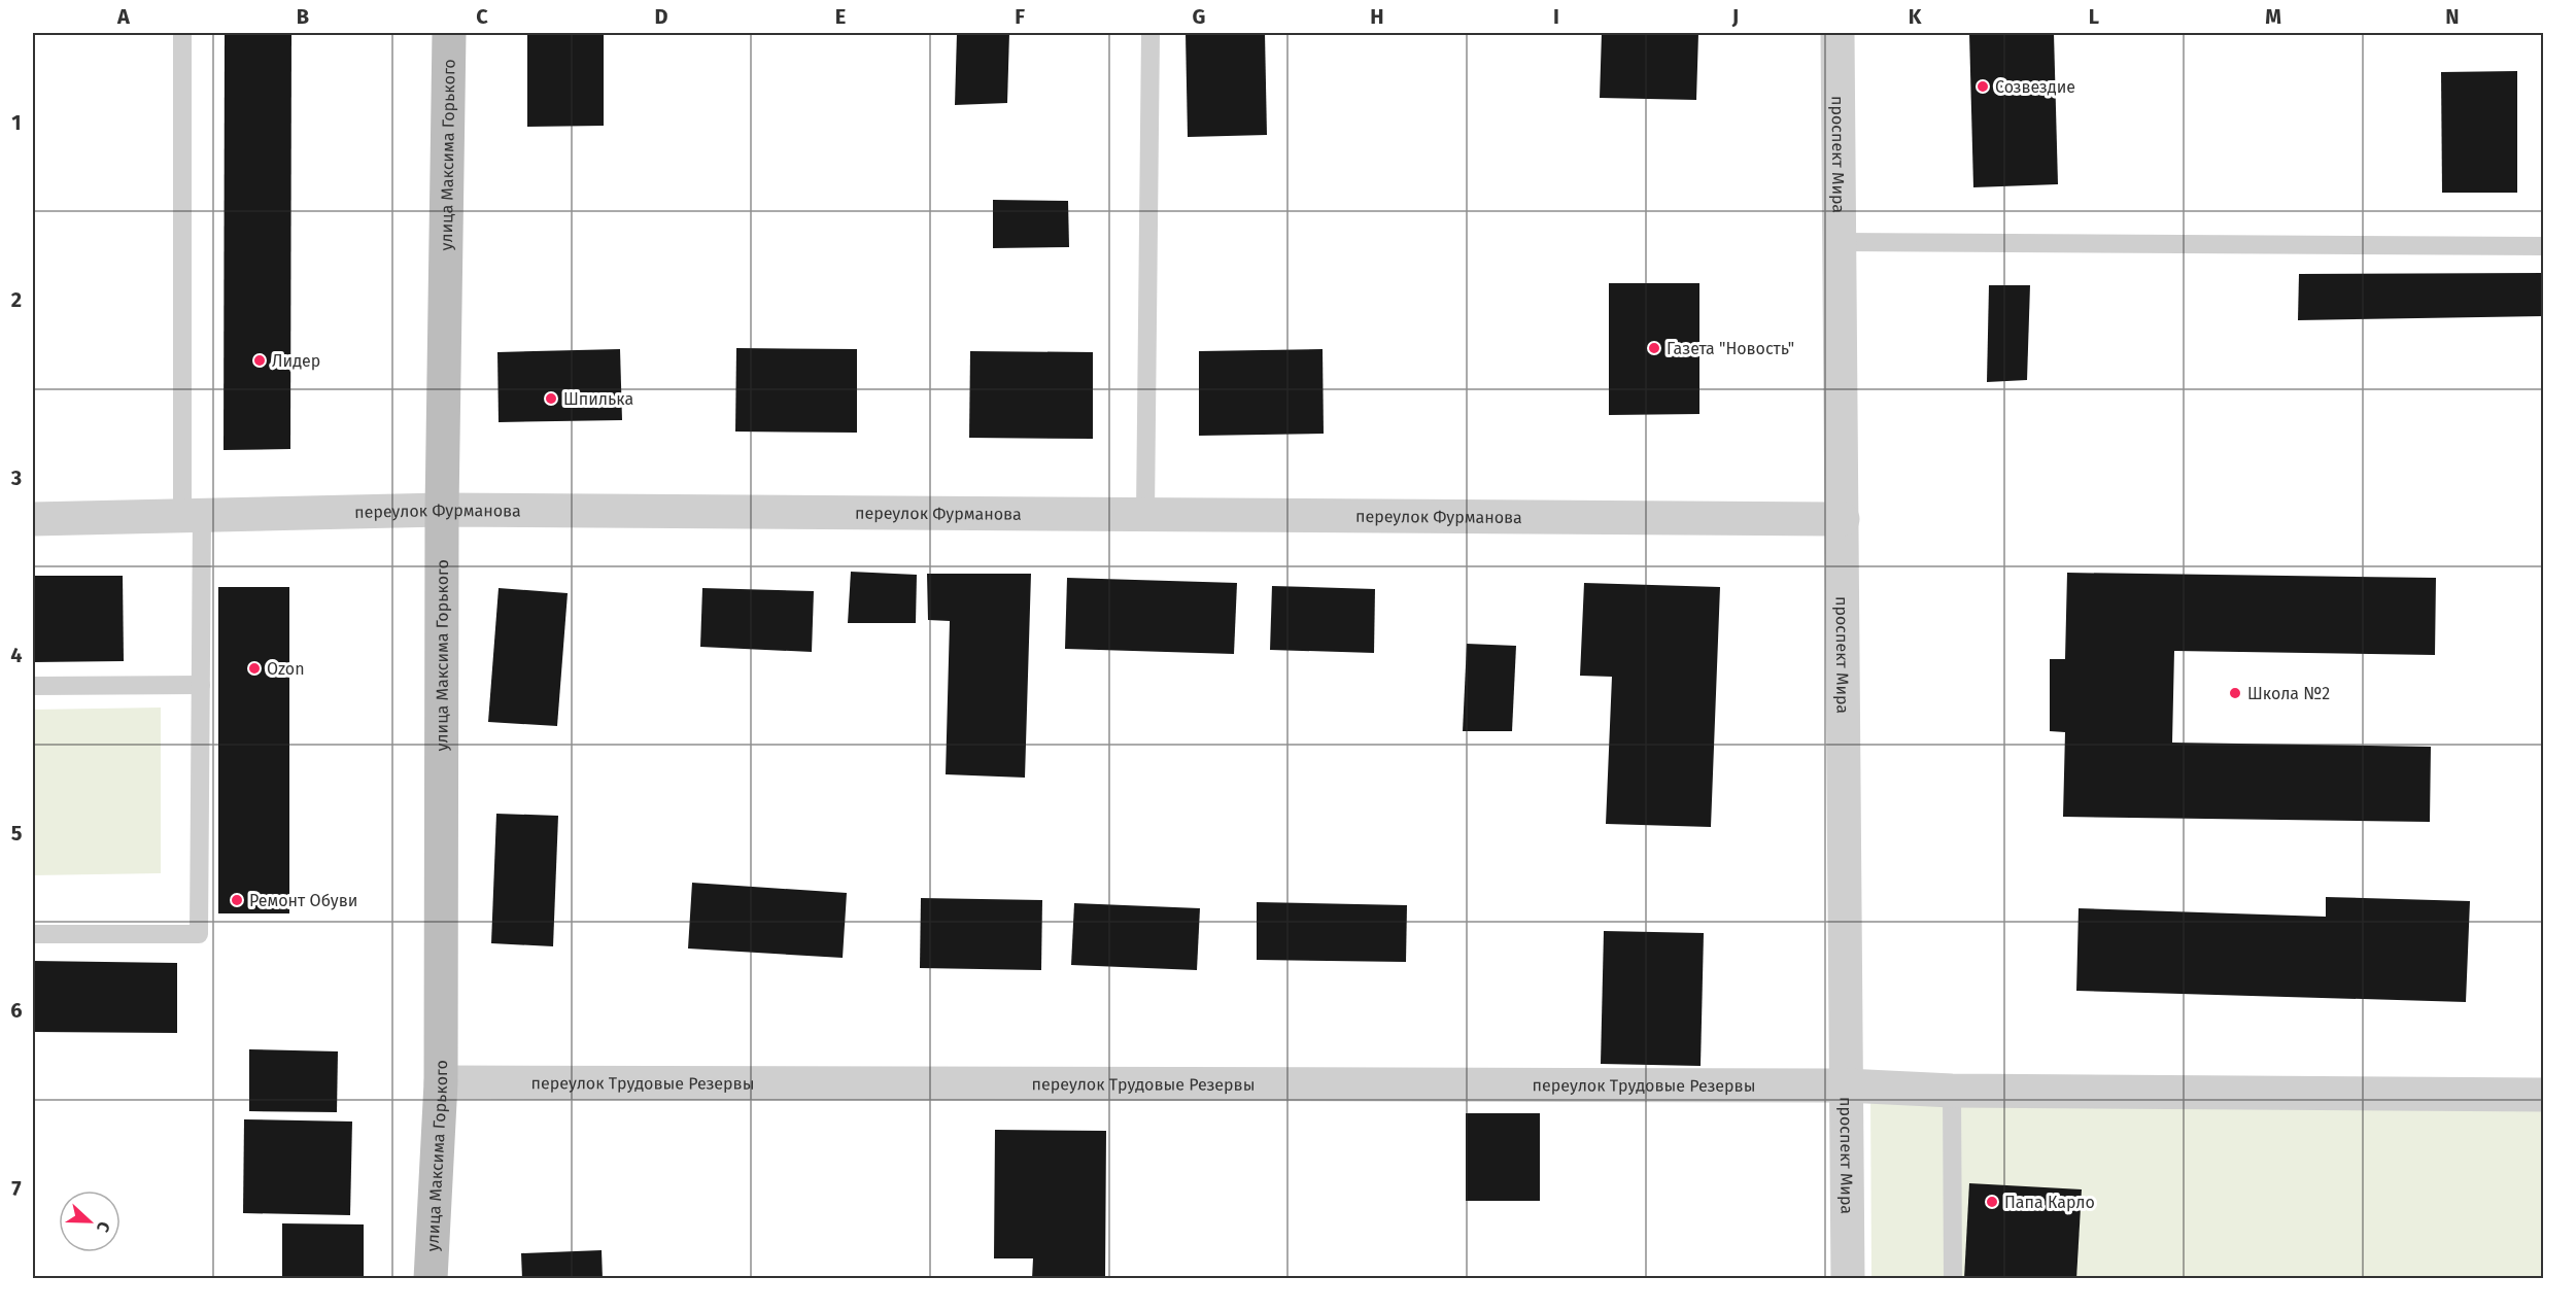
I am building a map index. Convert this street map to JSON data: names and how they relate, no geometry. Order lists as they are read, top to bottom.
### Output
{
  "streets": {
    "main road": ["улица Максима Горького"],
    "street": ["проспект Мира", "переулок Фурманова", "переулок Трудовые Резервы"]
  },
  "crossings": [
    ["улица Максима Горького", "переулок Фурманова"],
    ["улица Максима Горького", "переулок Трудовые Резервы"],
    ["проспект Мира", "переулок Фурманова"],
    ["проспект Мира", "переулок Трудовые Резервы"]
  ],
  "places": [
    "Созвездие",
    "Газета \"Новость\"",
    "Лидер",
    "Шпилька",
    "Ozon",
    "Школа №2",
    "Ремонт Обуви",
    "Папа Карло"
  ],
  "north": "right",
  "grid": {
    "columns": [
      "A",
      "B",
      "C",
      "D",
      "E",
      "F",
      "G",
      "H",
      "I",
      "J",
      "K",
      "L",
      "M",
      "N"
    ],
    "rows": [
      "1",
      "2",
      "3",
      "4",
      "5",
      "6",
      "7"
    ]
  }
}
